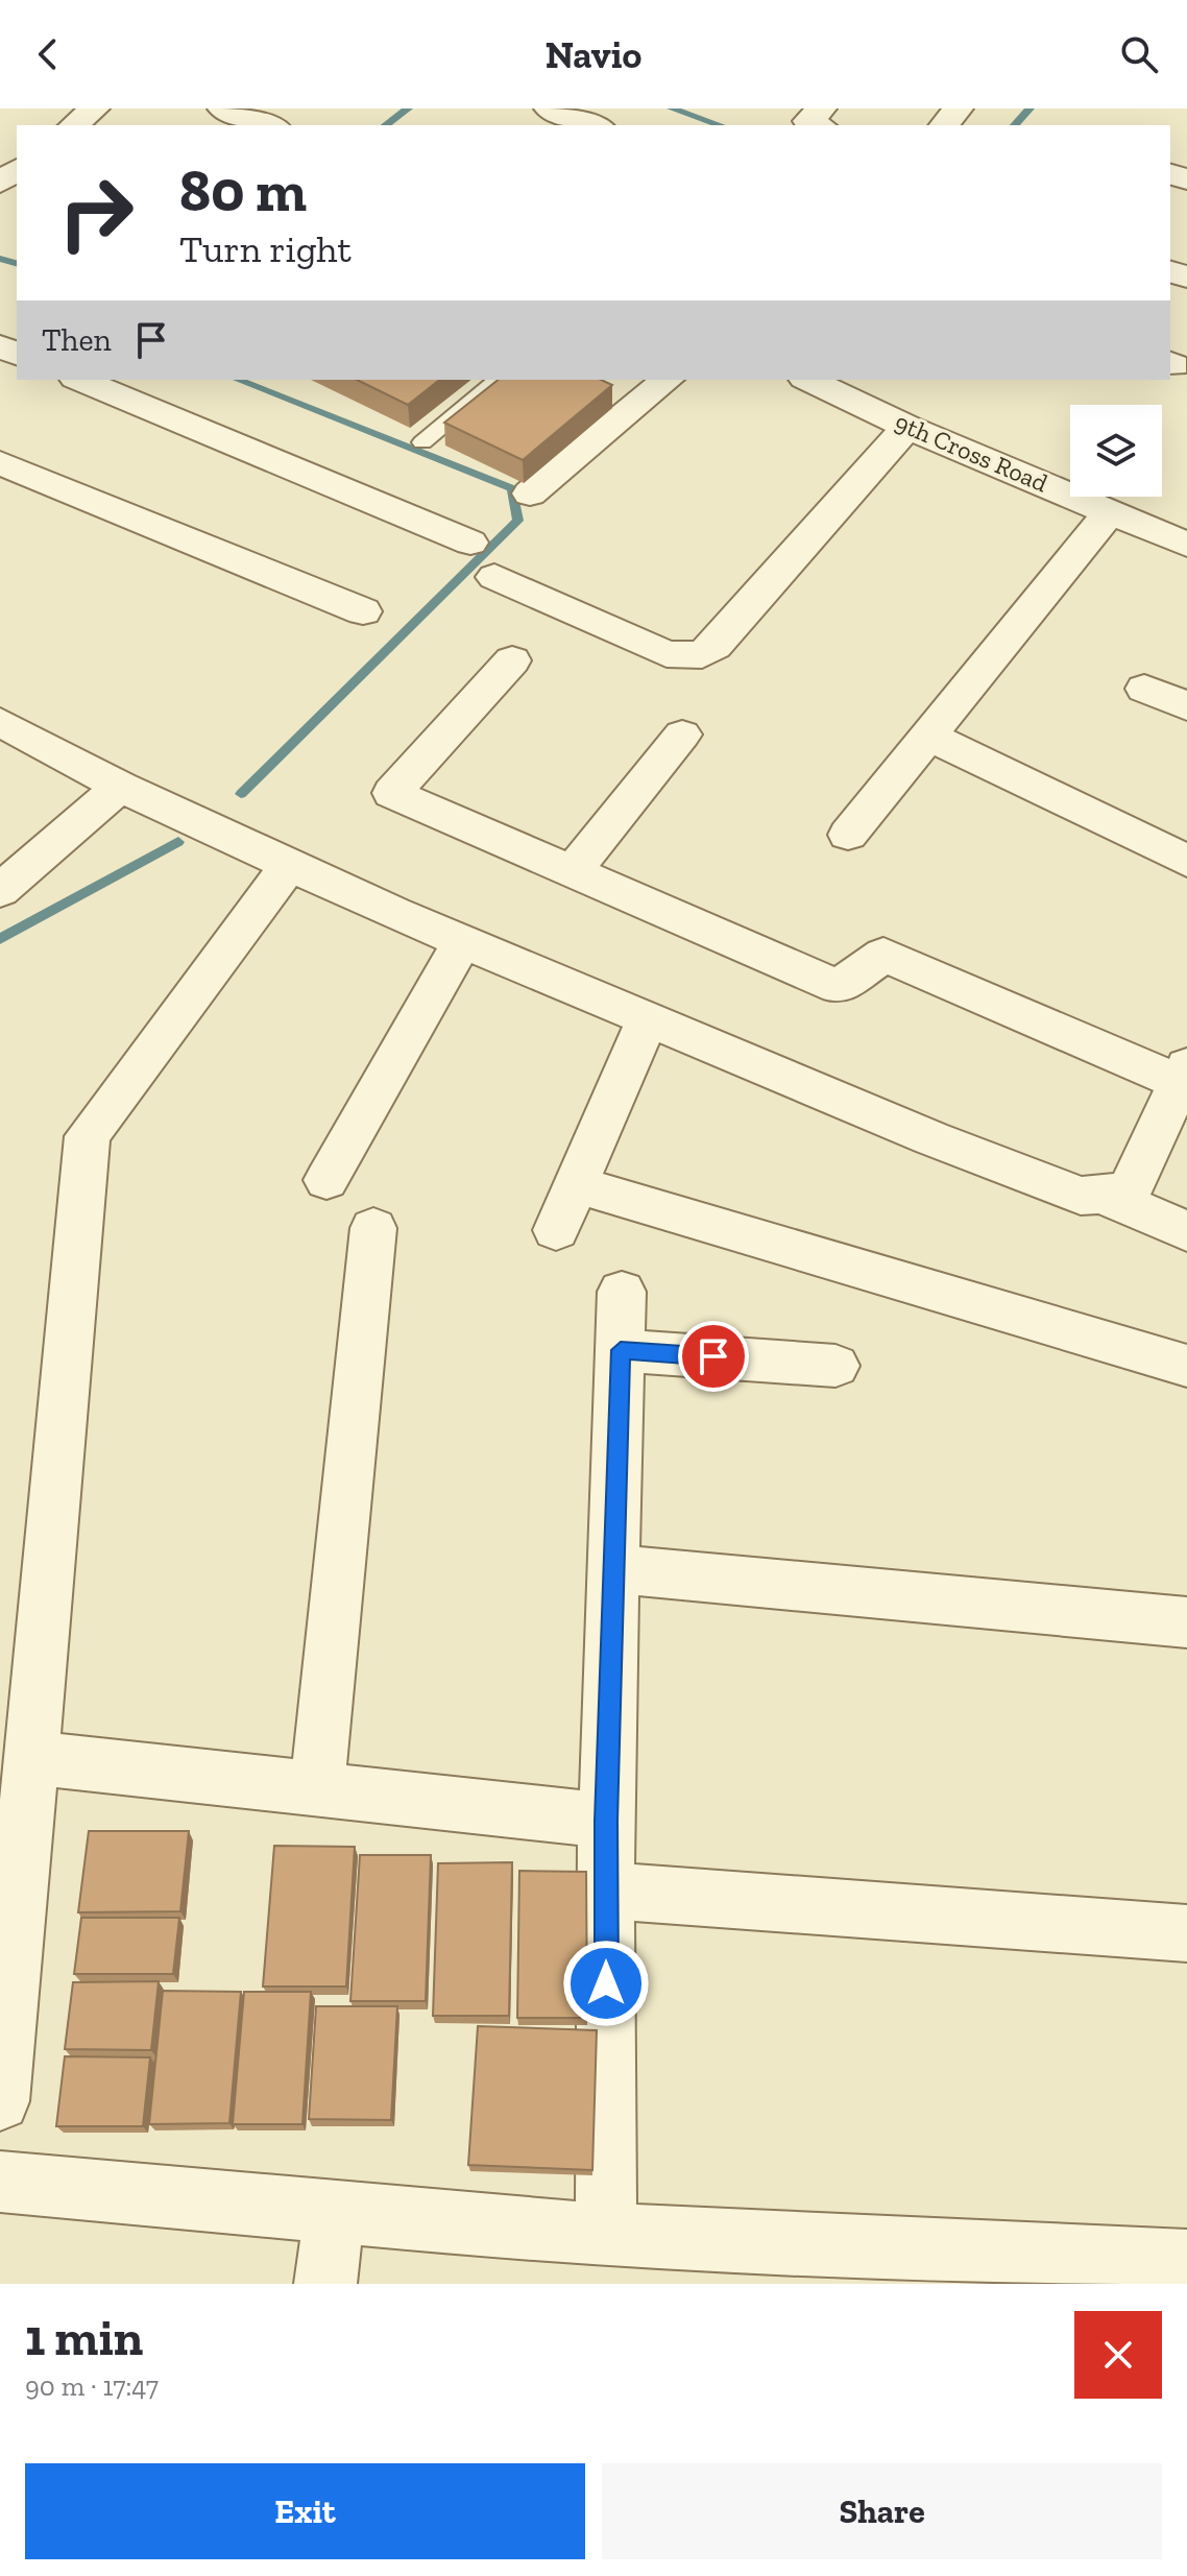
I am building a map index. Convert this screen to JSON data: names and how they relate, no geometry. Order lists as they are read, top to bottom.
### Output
{
  "streets": {
    "street": ["9th Cross Road"]
  },
  "page": {
    "header": "Navio",
    "turn": ["80 m", "Turn right"],
    "then": "Then",
    "heading": ["1 min", "90 m · 17:47"],
    "buttons": ["Exit", "Share"]
  }
}
